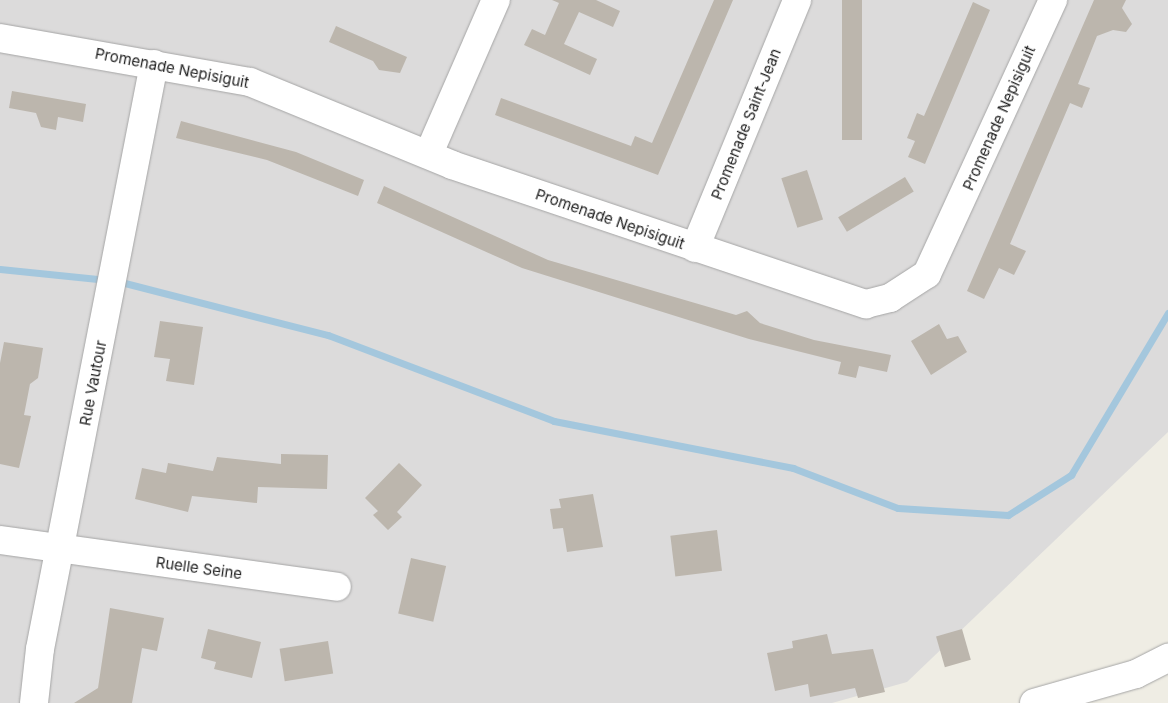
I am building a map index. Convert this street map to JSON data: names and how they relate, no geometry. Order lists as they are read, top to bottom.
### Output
{
  "streets": {
    "street": [
      "Promenade Nepisiguit",
      "Promenade Saint-Jean",
      "Rue Vautour",
      "Ruelle Seine"
    ]
  },
  "crossings": [
    ["Promenade Nepisiguit", "Promenade Saint-Jean"],
    ["Promenade Nepisiguit", "Rue Vautour"],
    ["Rue Vautour", "Ruelle Seine"]
  ]
}
